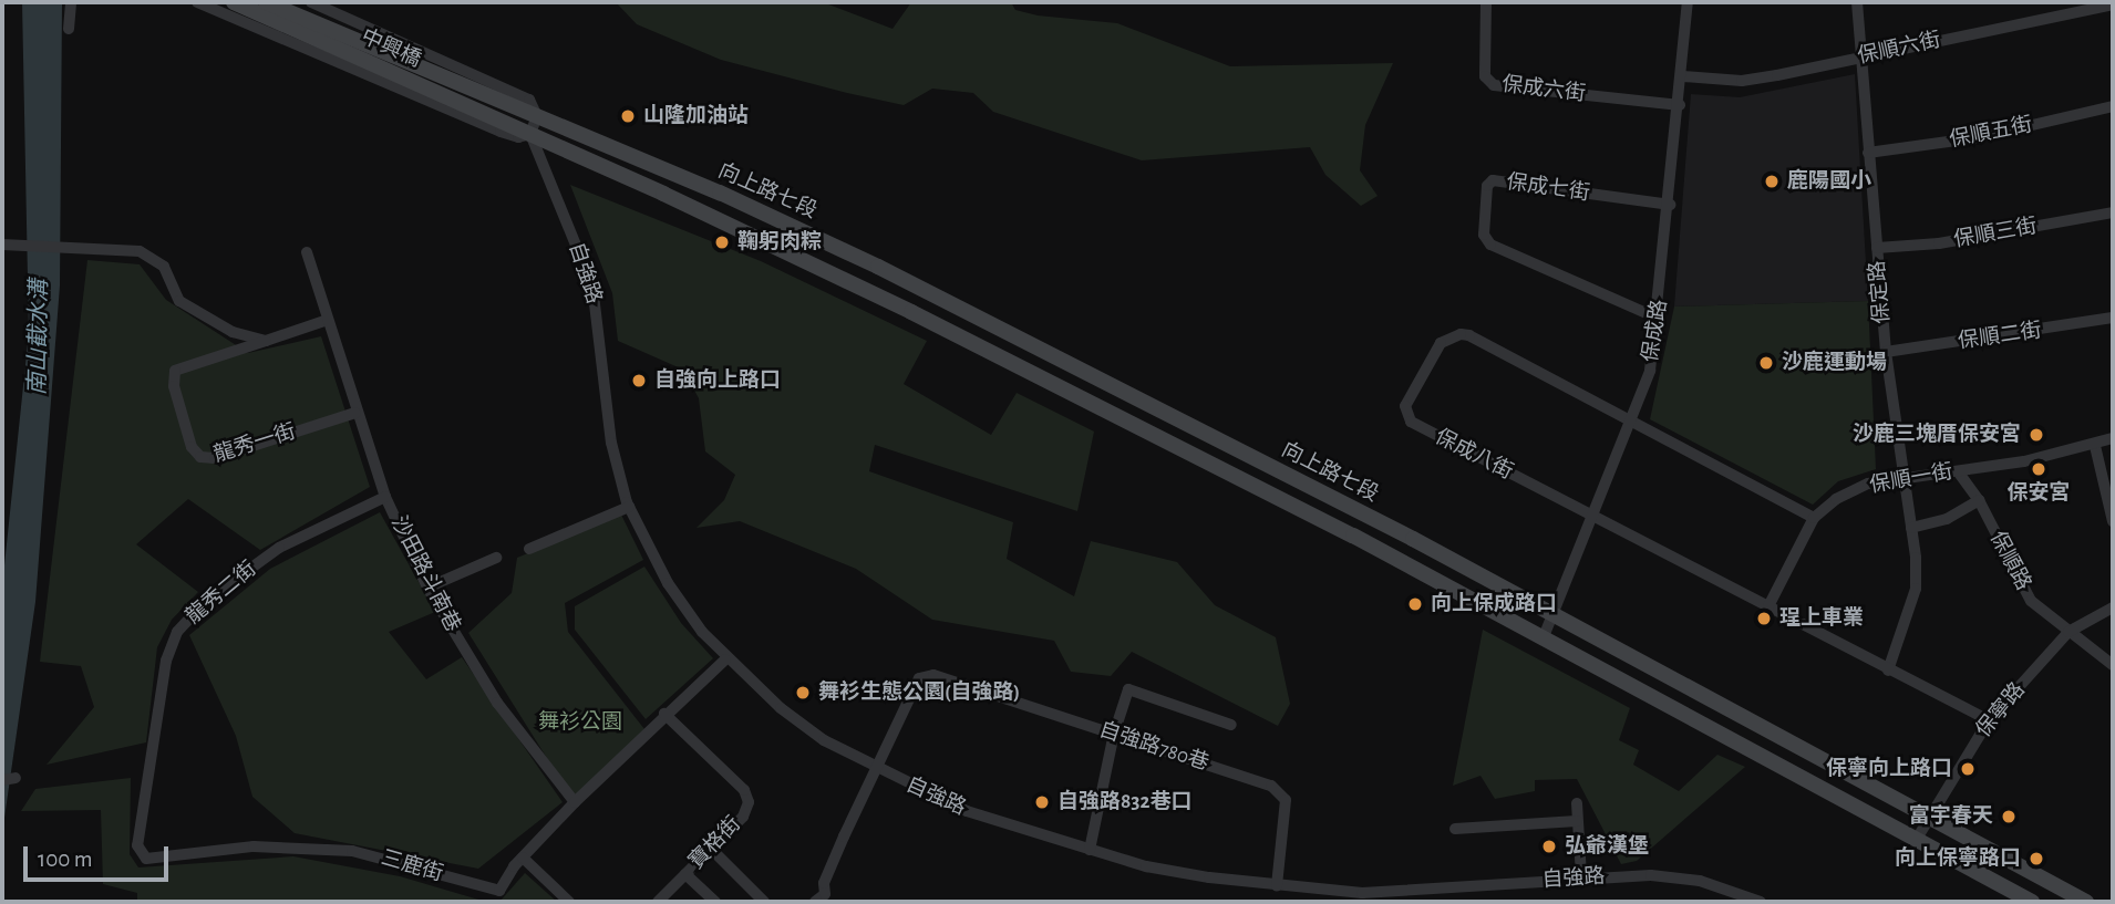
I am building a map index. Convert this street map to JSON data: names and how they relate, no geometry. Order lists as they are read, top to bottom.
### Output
{
  "streets": {
    "main road": ["中興橋", "向上路七段"],
    "street": [
      "保順六街",
      "保成六街",
      "保順五街",
      "保成七街",
      "保順三街",
      "自強路",
      "保定路",
      "保成路",
      "保順二街",
      "龍秀一街",
      "保成八街",
      "保順一街",
      "保順路",
      "沙田路斗南巷",
      "龍秀二街",
      "保寧路",
      "自強路780巷",
      "寶格街",
      "三鹿街"
    ]
  },
  "crossings": [
    ["中興橋", "向上路七段"],
    ["中興橋", "自強路"],
    ["保順六街", "保定路"],
    ["保順六街", "保成路"],
    ["保成六街", "保成路"],
    ["保順五街", "保定路"],
    ["保成七街", "保成路"],
    ["向上路七段", "保成路"],
    ["向上路七段", "保寧路"],
    ["保順三街", "保定路"],
    ["自強路", "自強路780巷"],
    ["自強路", "三鹿街"],
    ["保定路", "保順二街"],
    ["保定路", "保成八街"],
    ["保定路", "保順一街"],
    ["保成路", "保成八街"],
    ["龍秀一街", "沙田路斗南巷"],
    ["保成八街", "保順一街"],
    ["保成八街", "保寧路"],
    ["保順一街", "保順路"],
    ["保順路", "保寧路"],
    ["沙田路斗南巷", "龍秀二街"],
    ["沙田路斗南巷", "三鹿街"],
    ["龍秀二街", "三鹿街"],
    ["寶格街", "三鹿街"]
  ],
  "water": ["南山截水溝"],
  "parks": ["舞衫公園"],
  "places": [
    "山隆加油站",
    "鹿陽國小",
    "鞠躬肉粽",
    "沙鹿運動場",
    "自強向上路口",
    "沙鹿三塊厝保安宮",
    "保安宮",
    "向上保成路口",
    "珵上車業",
    "舞衫生態公園(自強路)",
    "保寧向上路口",
    "自強路832巷口",
    "富宇春天",
    "弘爺漢堡",
    "向上保寧路口"
  ],
  "scale_bar": "100 m"
}
